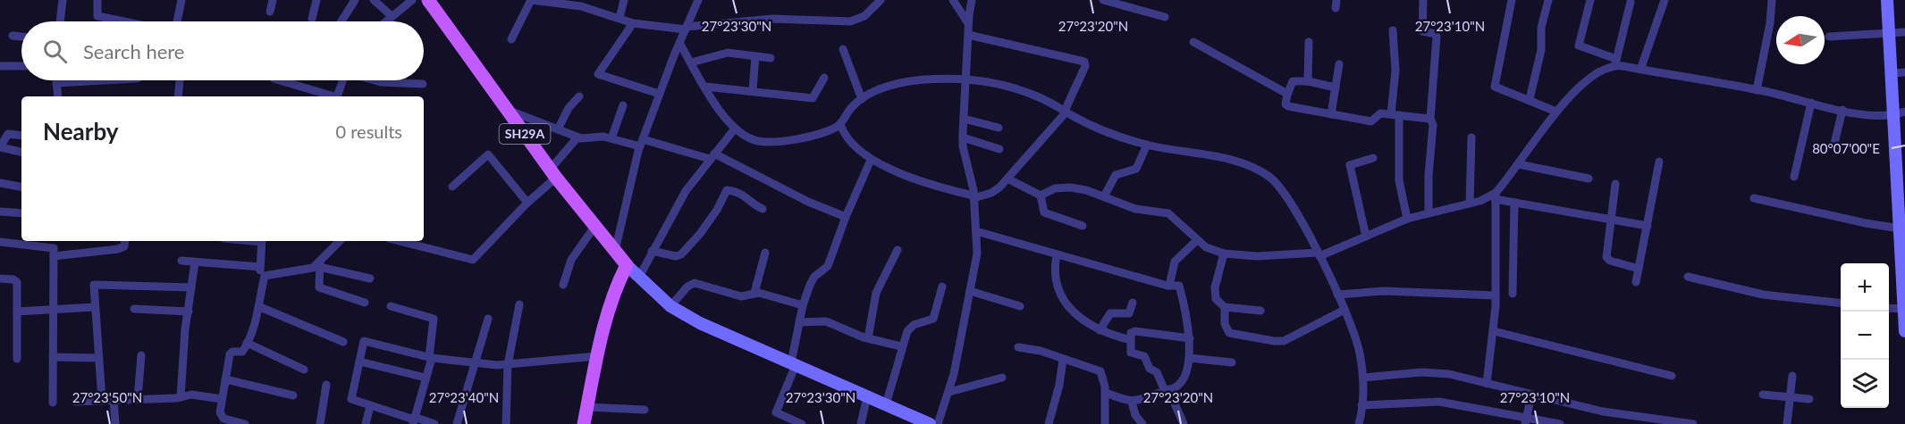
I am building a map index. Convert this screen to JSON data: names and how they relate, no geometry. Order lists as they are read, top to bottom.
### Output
{
  "streets": {
    "main road": ["SH29A"]
  },
  "north": "left",
  "page": {
    "search": "Search here",
    "heading": ["Nearby", "0 results"],
    "map_buttons": ["+", "−"]
  },
  "coordinates": [
    "27°23'20\"N",
    "27°23'10\"N",
    "27°23'30\"N",
    "80°07'00\"E",
    "27°23'50\"N",
    "27°23'40\"N"
  ]
}
